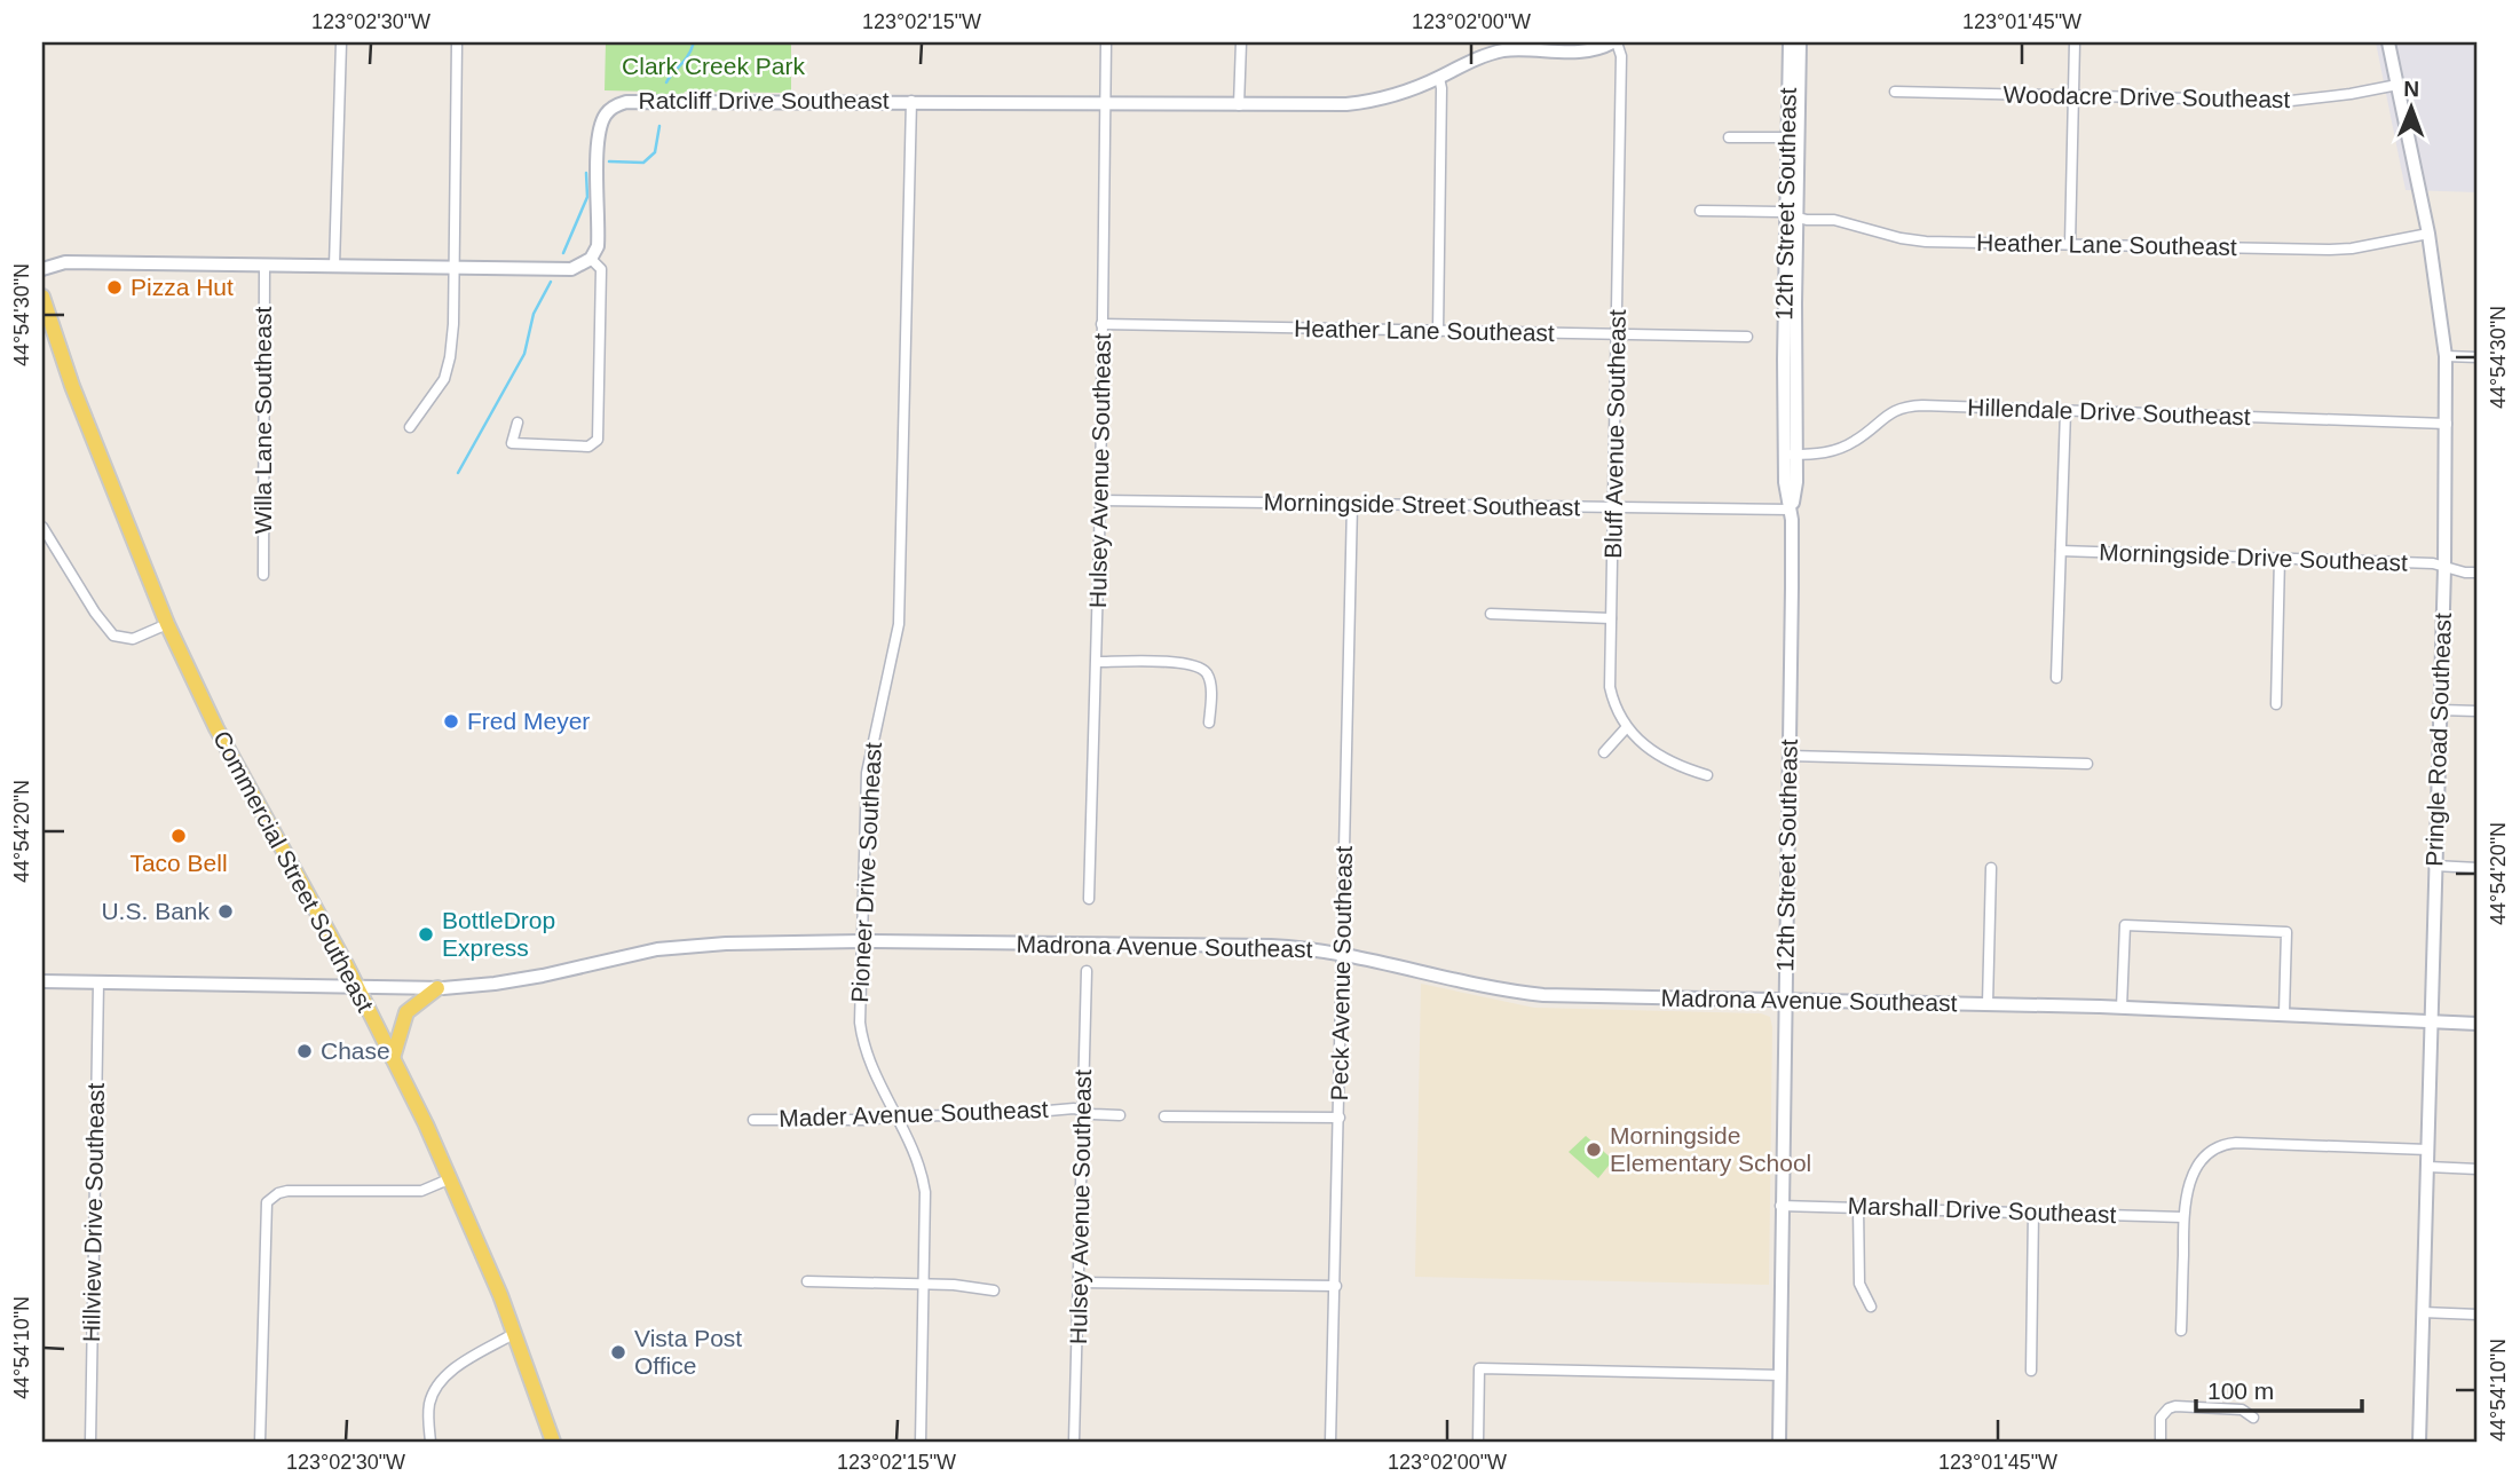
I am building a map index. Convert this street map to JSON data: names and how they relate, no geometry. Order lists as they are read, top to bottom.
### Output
{
  "streets": {
    "main road": [
      "Ratcliff Drive Southeast",
      "12th Street Southeast",
      "Pringle Road Southeast",
      "Commercial Street Southeast",
      "Madrona Avenue Southeast"
    ],
    "street": [
      "Woodacre Drive Southeast",
      "Heather Lane Southeast",
      "Hillendale Drive Southeast",
      "Willa Lane Southeast",
      "Bluff Avenue Southeast",
      "Hulsey Avenue Southeast",
      "Morningside Street Southeast",
      "Morningside Drive Southeast",
      "Pioneer Drive Southeast",
      "Peck Avenue Southeast",
      "Mader Avenue Southeast",
      "Marshall Drive Southeast",
      "Hillview Drive Southeast"
    ]
  },
  "crossings": [
    ["Woodacre Drive Southeast", "Pringle Road Southeast"],
    ["Ratcliff Drive Southeast", "Bluff Avenue Southeast"],
    ["Ratcliff Drive Southeast", "Hulsey Avenue Southeast"],
    ["Ratcliff Drive Southeast", "Pioneer Drive Southeast"],
    ["12th Street Southeast", "Heather Lane Southeast"],
    ["12th Street Southeast", "Hillendale Drive Southeast"],
    ["12th Street Southeast", "Morningside Street Southeast"],
    ["12th Street Southeast", "Madrona Avenue Southeast"],
    ["12th Street Southeast", "Marshall Drive Southeast"],
    ["Heather Lane Southeast", "Bluff Avenue Southeast"],
    ["Heather Lane Southeast", "Hulsey Avenue Southeast"],
    ["Heather Lane Southeast", "Pringle Road Southeast"],
    ["Hillendale Drive Southeast", "Pringle Road Southeast"],
    ["Bluff Avenue Southeast", "Morningside Street Southeast"],
    ["Hulsey Avenue Southeast", "Morningside Street Southeast"],
    ["Hulsey Avenue Southeast", "Mader Avenue Southeast"],
    ["Morningside Street Southeast", "Peck Avenue Southeast"],
    ["Morningside Drive Southeast", "Pringle Road Southeast"],
    ["Pringle Road Southeast", "Madrona Avenue Southeast"],
    ["Commercial Street Southeast", "Madrona Avenue Southeast"],
    ["Pioneer Drive Southeast", "Madrona Avenue Southeast"],
    ["Pioneer Drive Southeast", "Mader Avenue Southeast"],
    ["Madrona Avenue Southeast", "Peck Avenue Southeast"],
    ["Madrona Avenue Southeast", "Hillview Drive Southeast"]
  ],
  "parks": ["Clark Creek Park"],
  "places": [
    "Pizza Hut",
    "Fred Meyer",
    "Taco Bell",
    "U.S. Bank",
    "BottleDrop Express",
    "Chase",
    "Morningside Elementary School",
    "Vista Post Office"
  ],
  "scale_bar": "100 m",
  "north": "top",
  "coordinates": [
    "123°02'30\"W",
    "123°02'15\"W",
    "123°02'00\"W",
    "123°01'45\"W",
    "44°54'30\"N",
    "44°54'20\"N",
    "44°54'10\"N"
  ]
}
